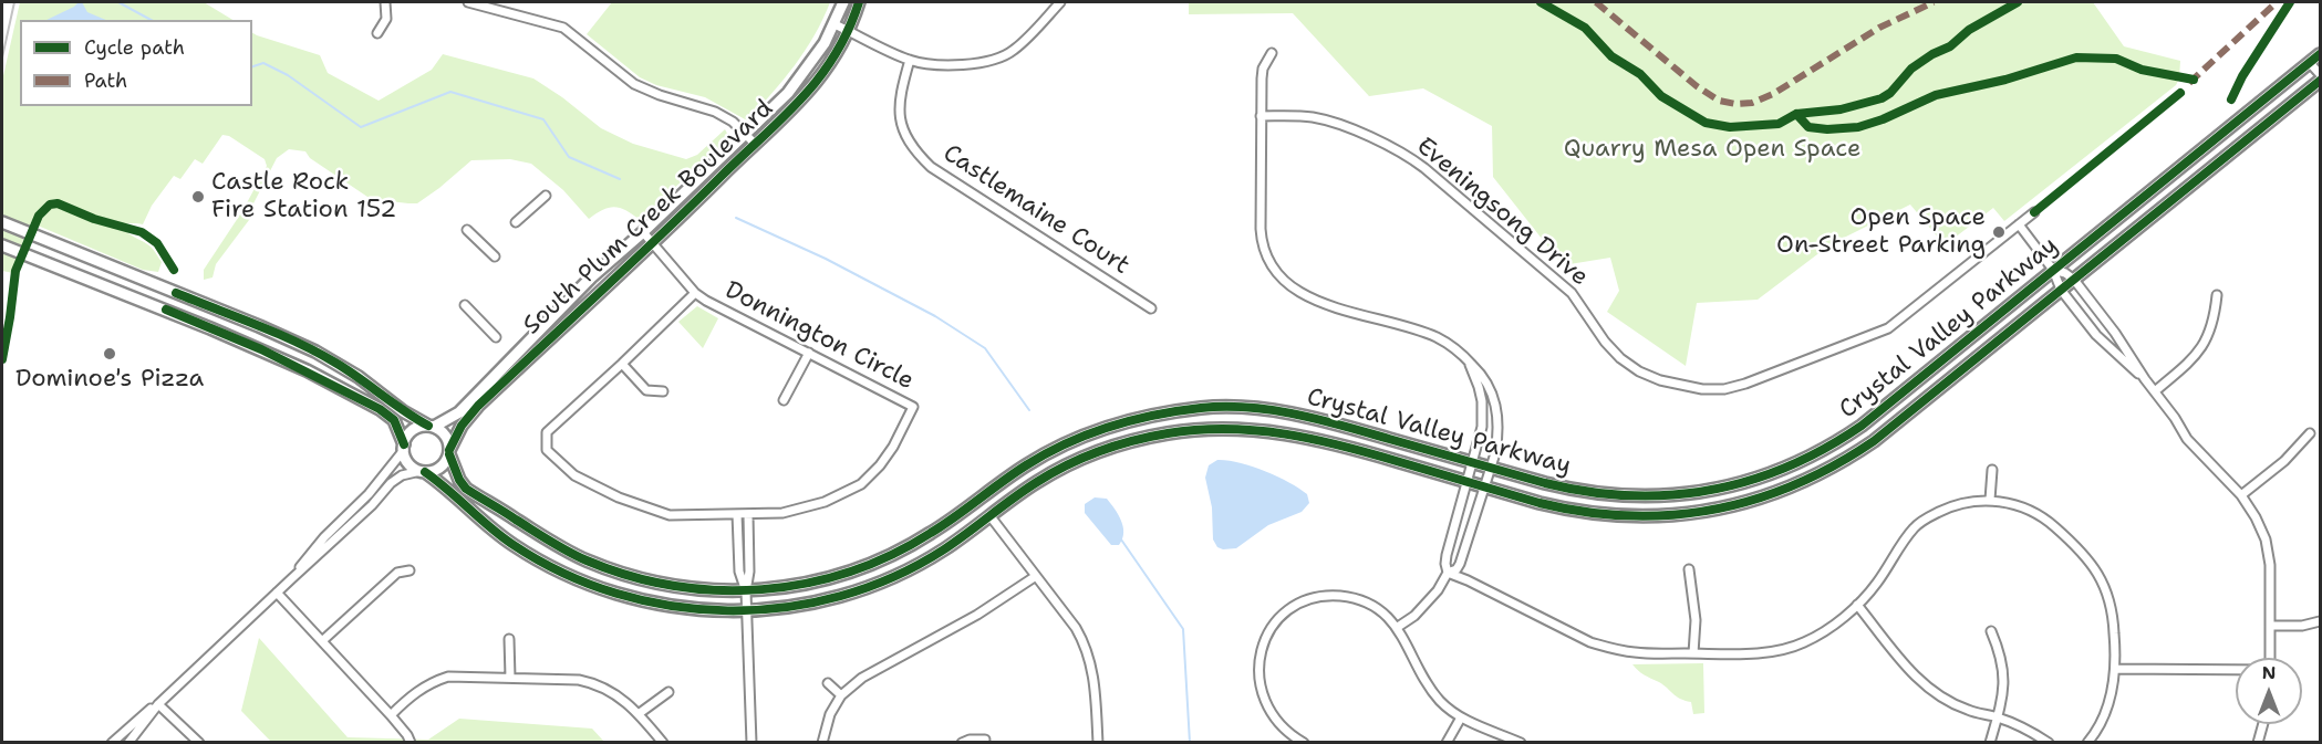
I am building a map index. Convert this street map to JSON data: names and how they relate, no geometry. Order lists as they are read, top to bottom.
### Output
{
  "streets": {
    "main road": ["South Plum Creek Boulevard", "Crystal Valley Parkway"],
    "street": ["Castlemaine Court", "Eveningsong Drive", "Donnington Circle"]
  },
  "crossings": [
    ["South Plum Creek Boulevard", "Crystal Valley Parkway"],
    ["South Plum Creek Boulevard", "Donnington Circle"]
  ],
  "parks": ["Quarry Mesa Open Space"],
  "places": ["Castle Rock Fire Station 152", "Open Space On-Street Parking", "Dominoe's Pizza"],
  "legend": ["Cycle path", "Path"],
  "north": "top"
}
